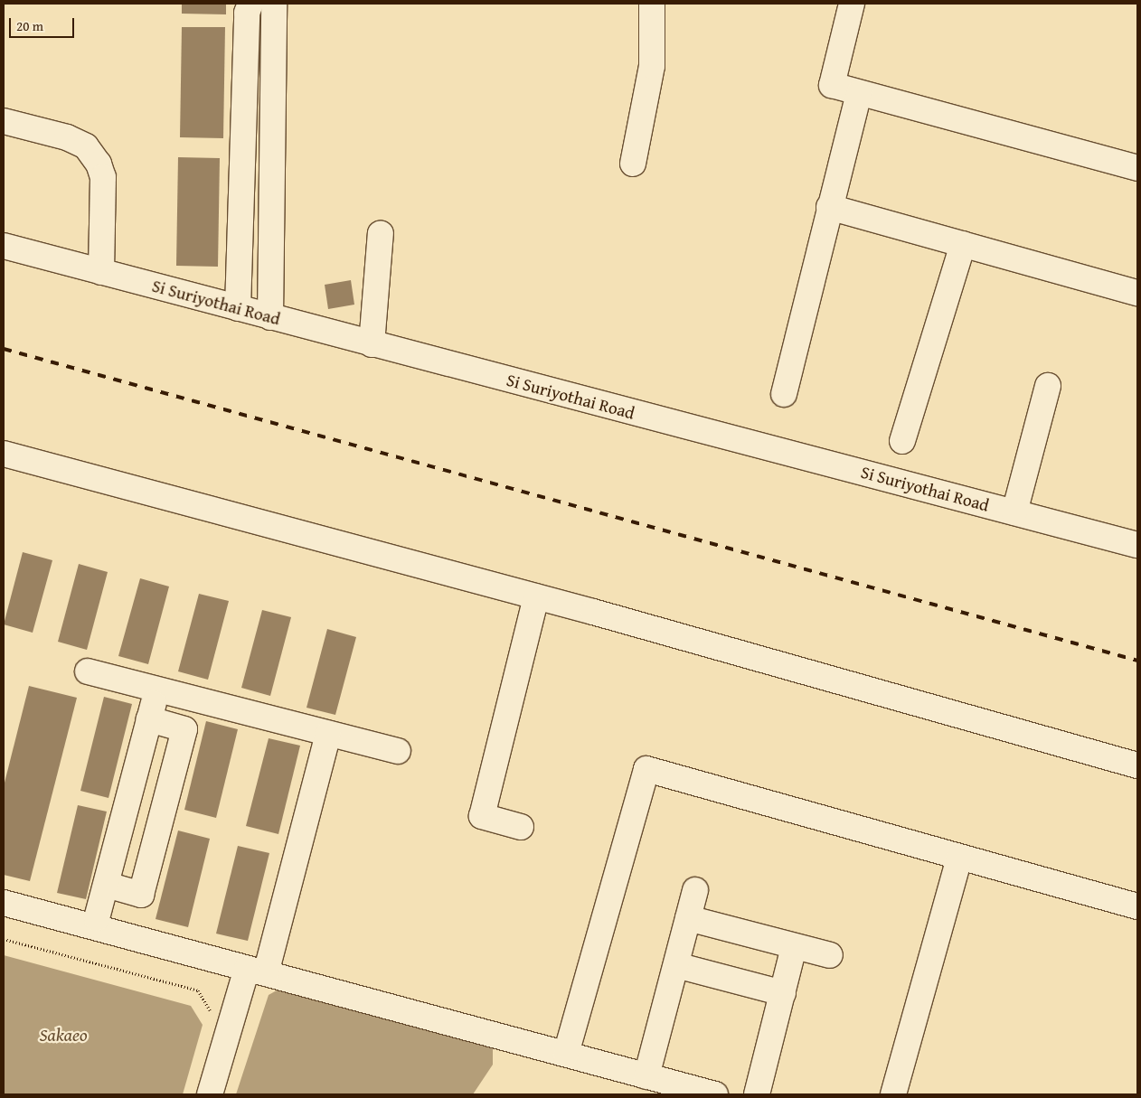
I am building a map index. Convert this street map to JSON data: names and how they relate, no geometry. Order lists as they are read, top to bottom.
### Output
{
  "streets": {
    "street": ["Si Suriyothai Road"]
  },
  "water": ["Sakaeo"],
  "scale_bar": "20 m"
}
